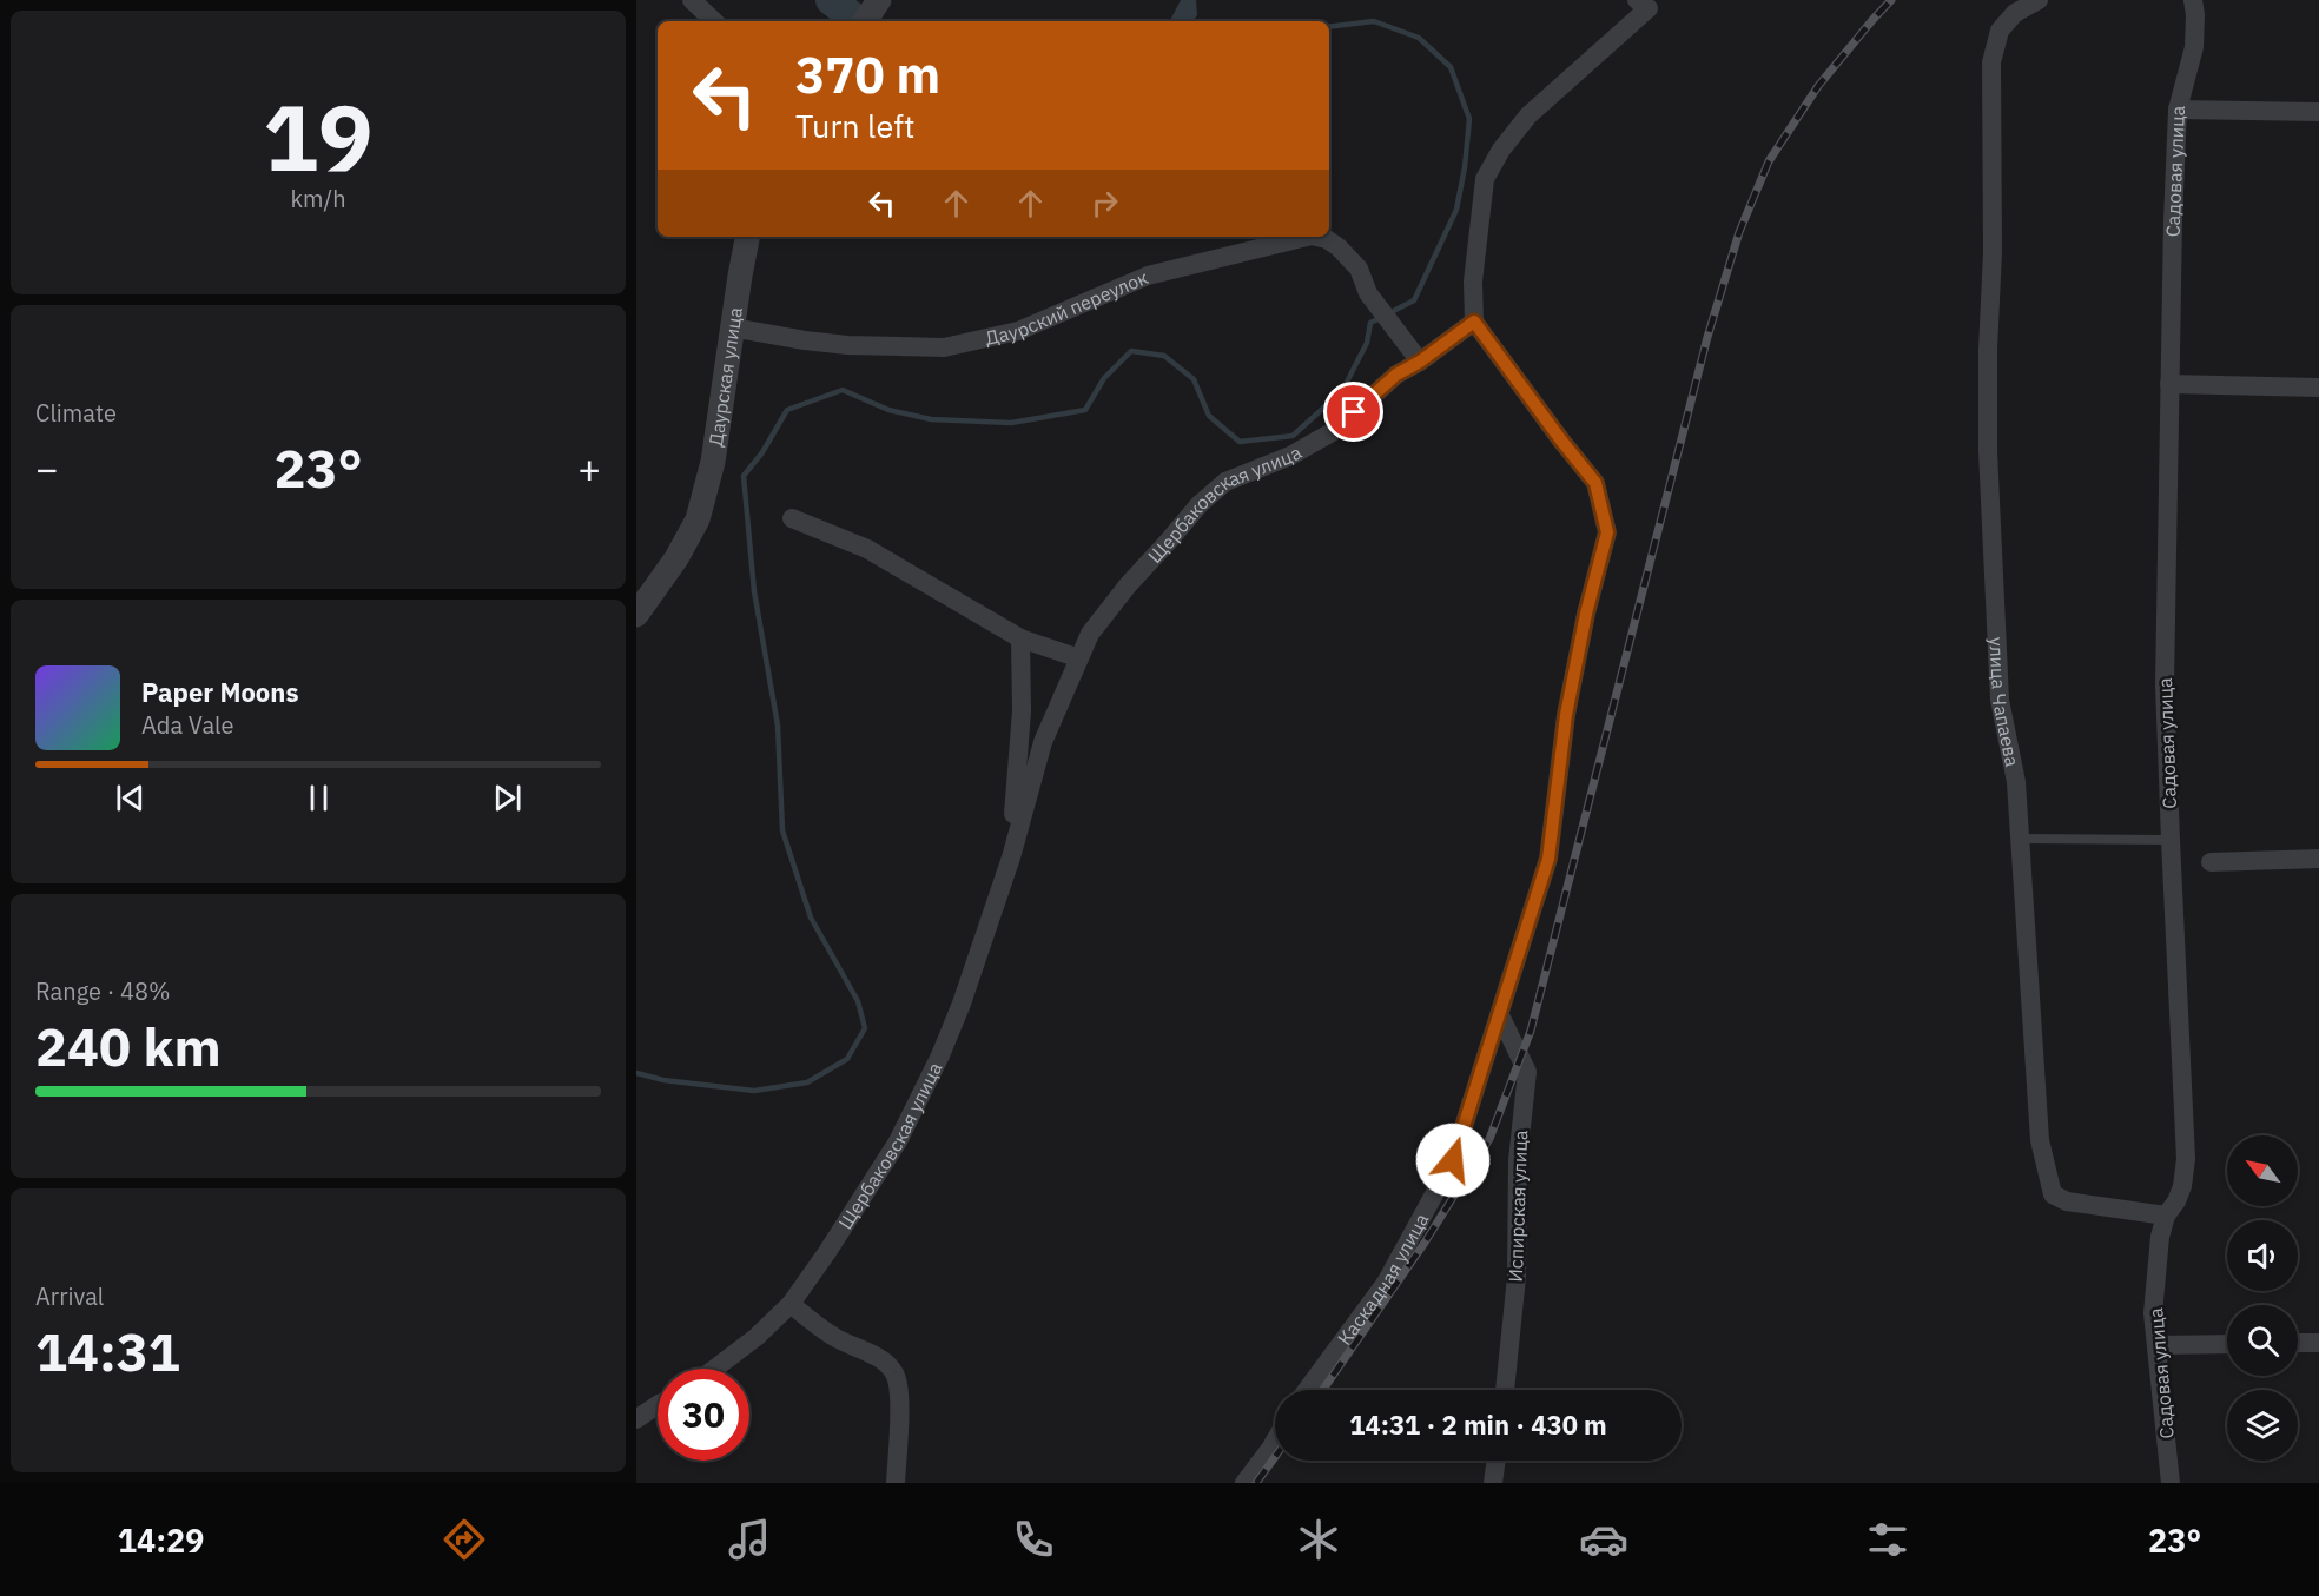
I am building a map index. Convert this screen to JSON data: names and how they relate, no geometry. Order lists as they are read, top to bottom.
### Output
{
  "streets": {
    "street": [
      "Садовая улица",
      "Даурский переулок",
      "Даурская улица",
      "Щербаковская улица",
      "улица Чапаева",
      "Испирская улица",
      "Каскадная улица"
    ]
  },
  "crossings": [
    ["Садовая улица", "улица Чапаева"],
    ["Даурский переулок", "Даурская улица"],
    ["Даурский переулок", "Щербаковская улица"],
    ["Щербаковская улица", "Каскадная улица"],
    ["Испирская улица", "Каскадная улица"]
  ],
  "north": "top left",
  "page": {
    "tile": [
      ["19", "km/h"],
      "Climate",
      ["Range · 48%", "240 km"],
      ["Arrival", "14:31"]
    ],
    "turn": ["370 m", "Turn left"],
    "heat": ["−", "23°", "+"],
    "song": ["Paper Moons", "Ada Vale"],
    "limit": "30",
    "trip": "14:31 · 2 min · 430 m",
    "tabs": ["14:29", "23°"]
  }
}
